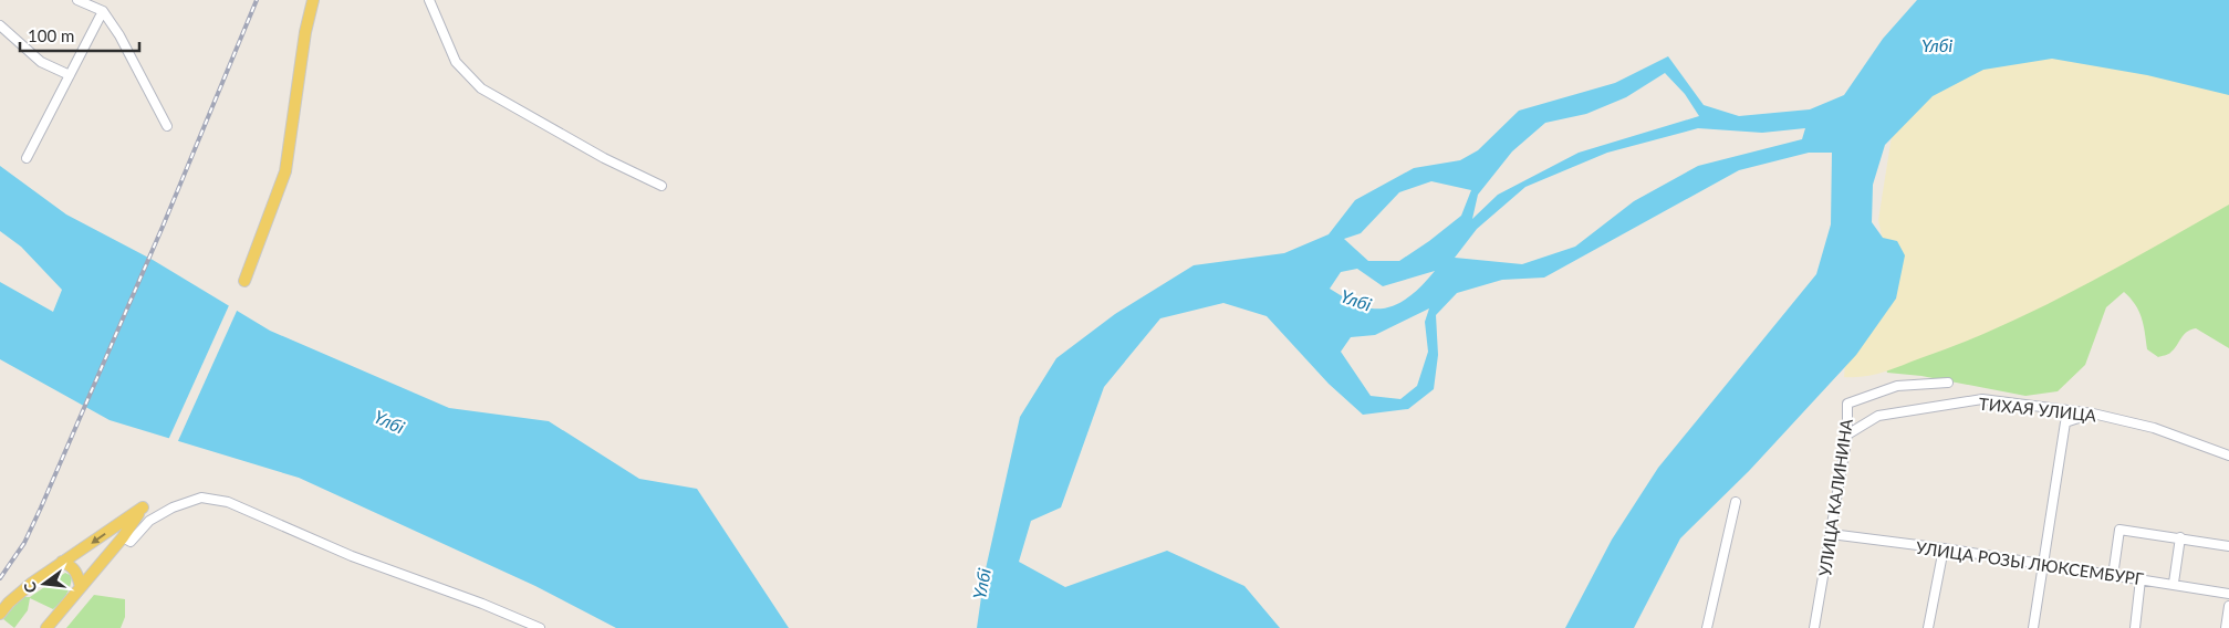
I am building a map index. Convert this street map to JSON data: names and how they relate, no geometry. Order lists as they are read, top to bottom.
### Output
{
  "streets": {
    "street": ["ТИХАЯ УЛИЦА", "УЛИЦА КАЛИНИНА", "УЛИЦА РОЗЫ ЛЮКСЕМБУРГ"]
  },
  "crossings": [
    ["ТИХАЯ УЛИЦА", "УЛИЦА КАЛИНИНА"],
    ["УЛИЦА КАЛИНИНА", "УЛИЦА РОЗЫ ЛЮКСЕМБУРГ"]
  ],
  "water": ["Үлбі"],
  "scale_bar": "100 m",
  "north": "left"
}
